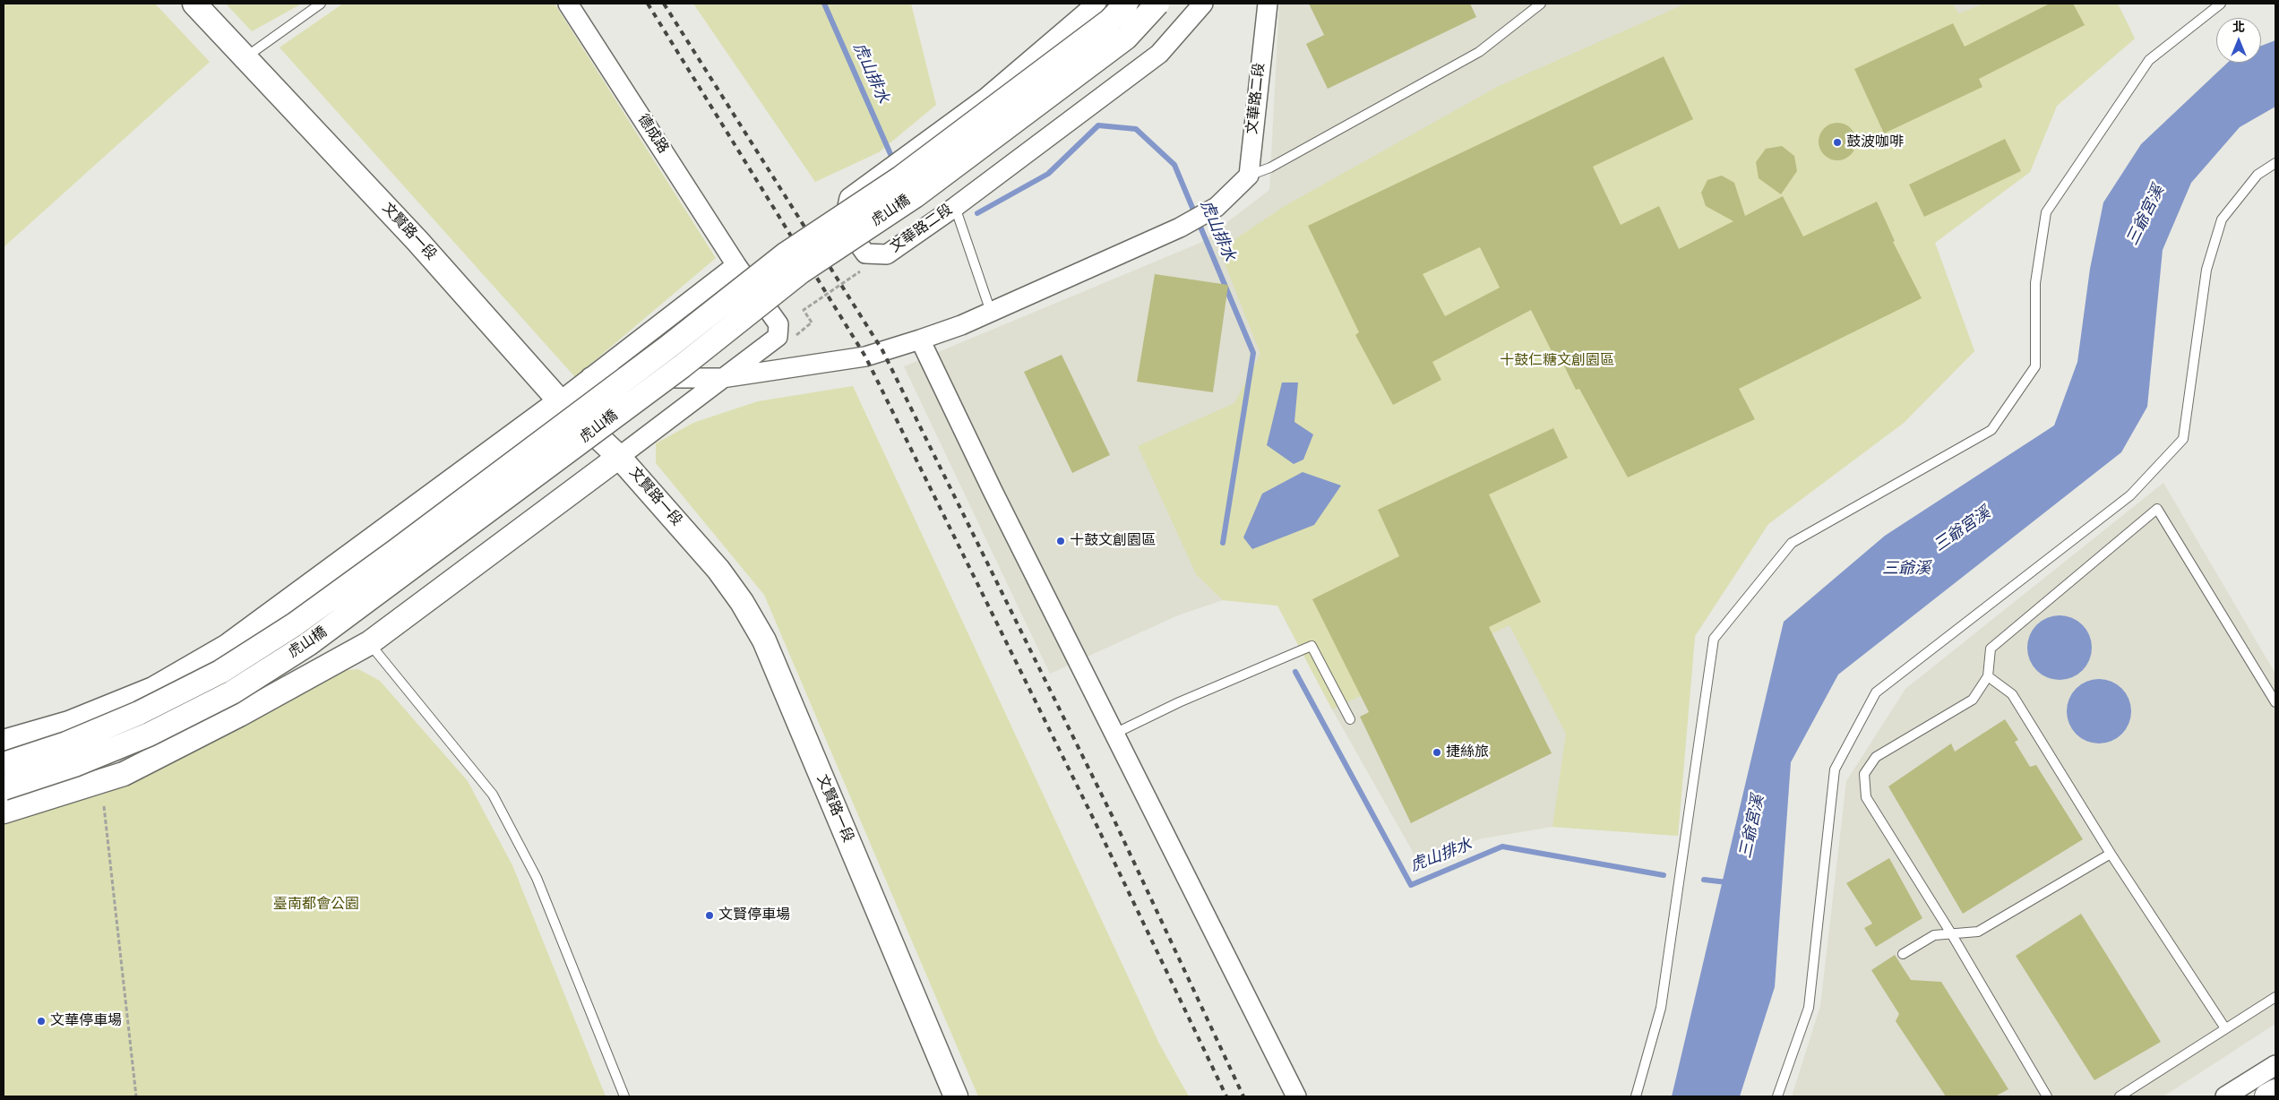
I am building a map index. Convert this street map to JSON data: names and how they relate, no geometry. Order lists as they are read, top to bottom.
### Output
{
  "streets": {
    "street": [
      "文華路二段",
      "德成路",
      "虎山橋",
      "文賢路一段"
    ]
  },
  "water": ["虎山排水", "三爺宮溪", "三爺溪"],
  "parks": ["十鼓仁糖文創園區", "臺南都會公園"],
  "places": [
    "鼓波咖啡",
    "十鼓文創園區",
    "捷絲旅",
    "文賢停車場",
    "文華停車場"
  ],
  "north": "top"
}
